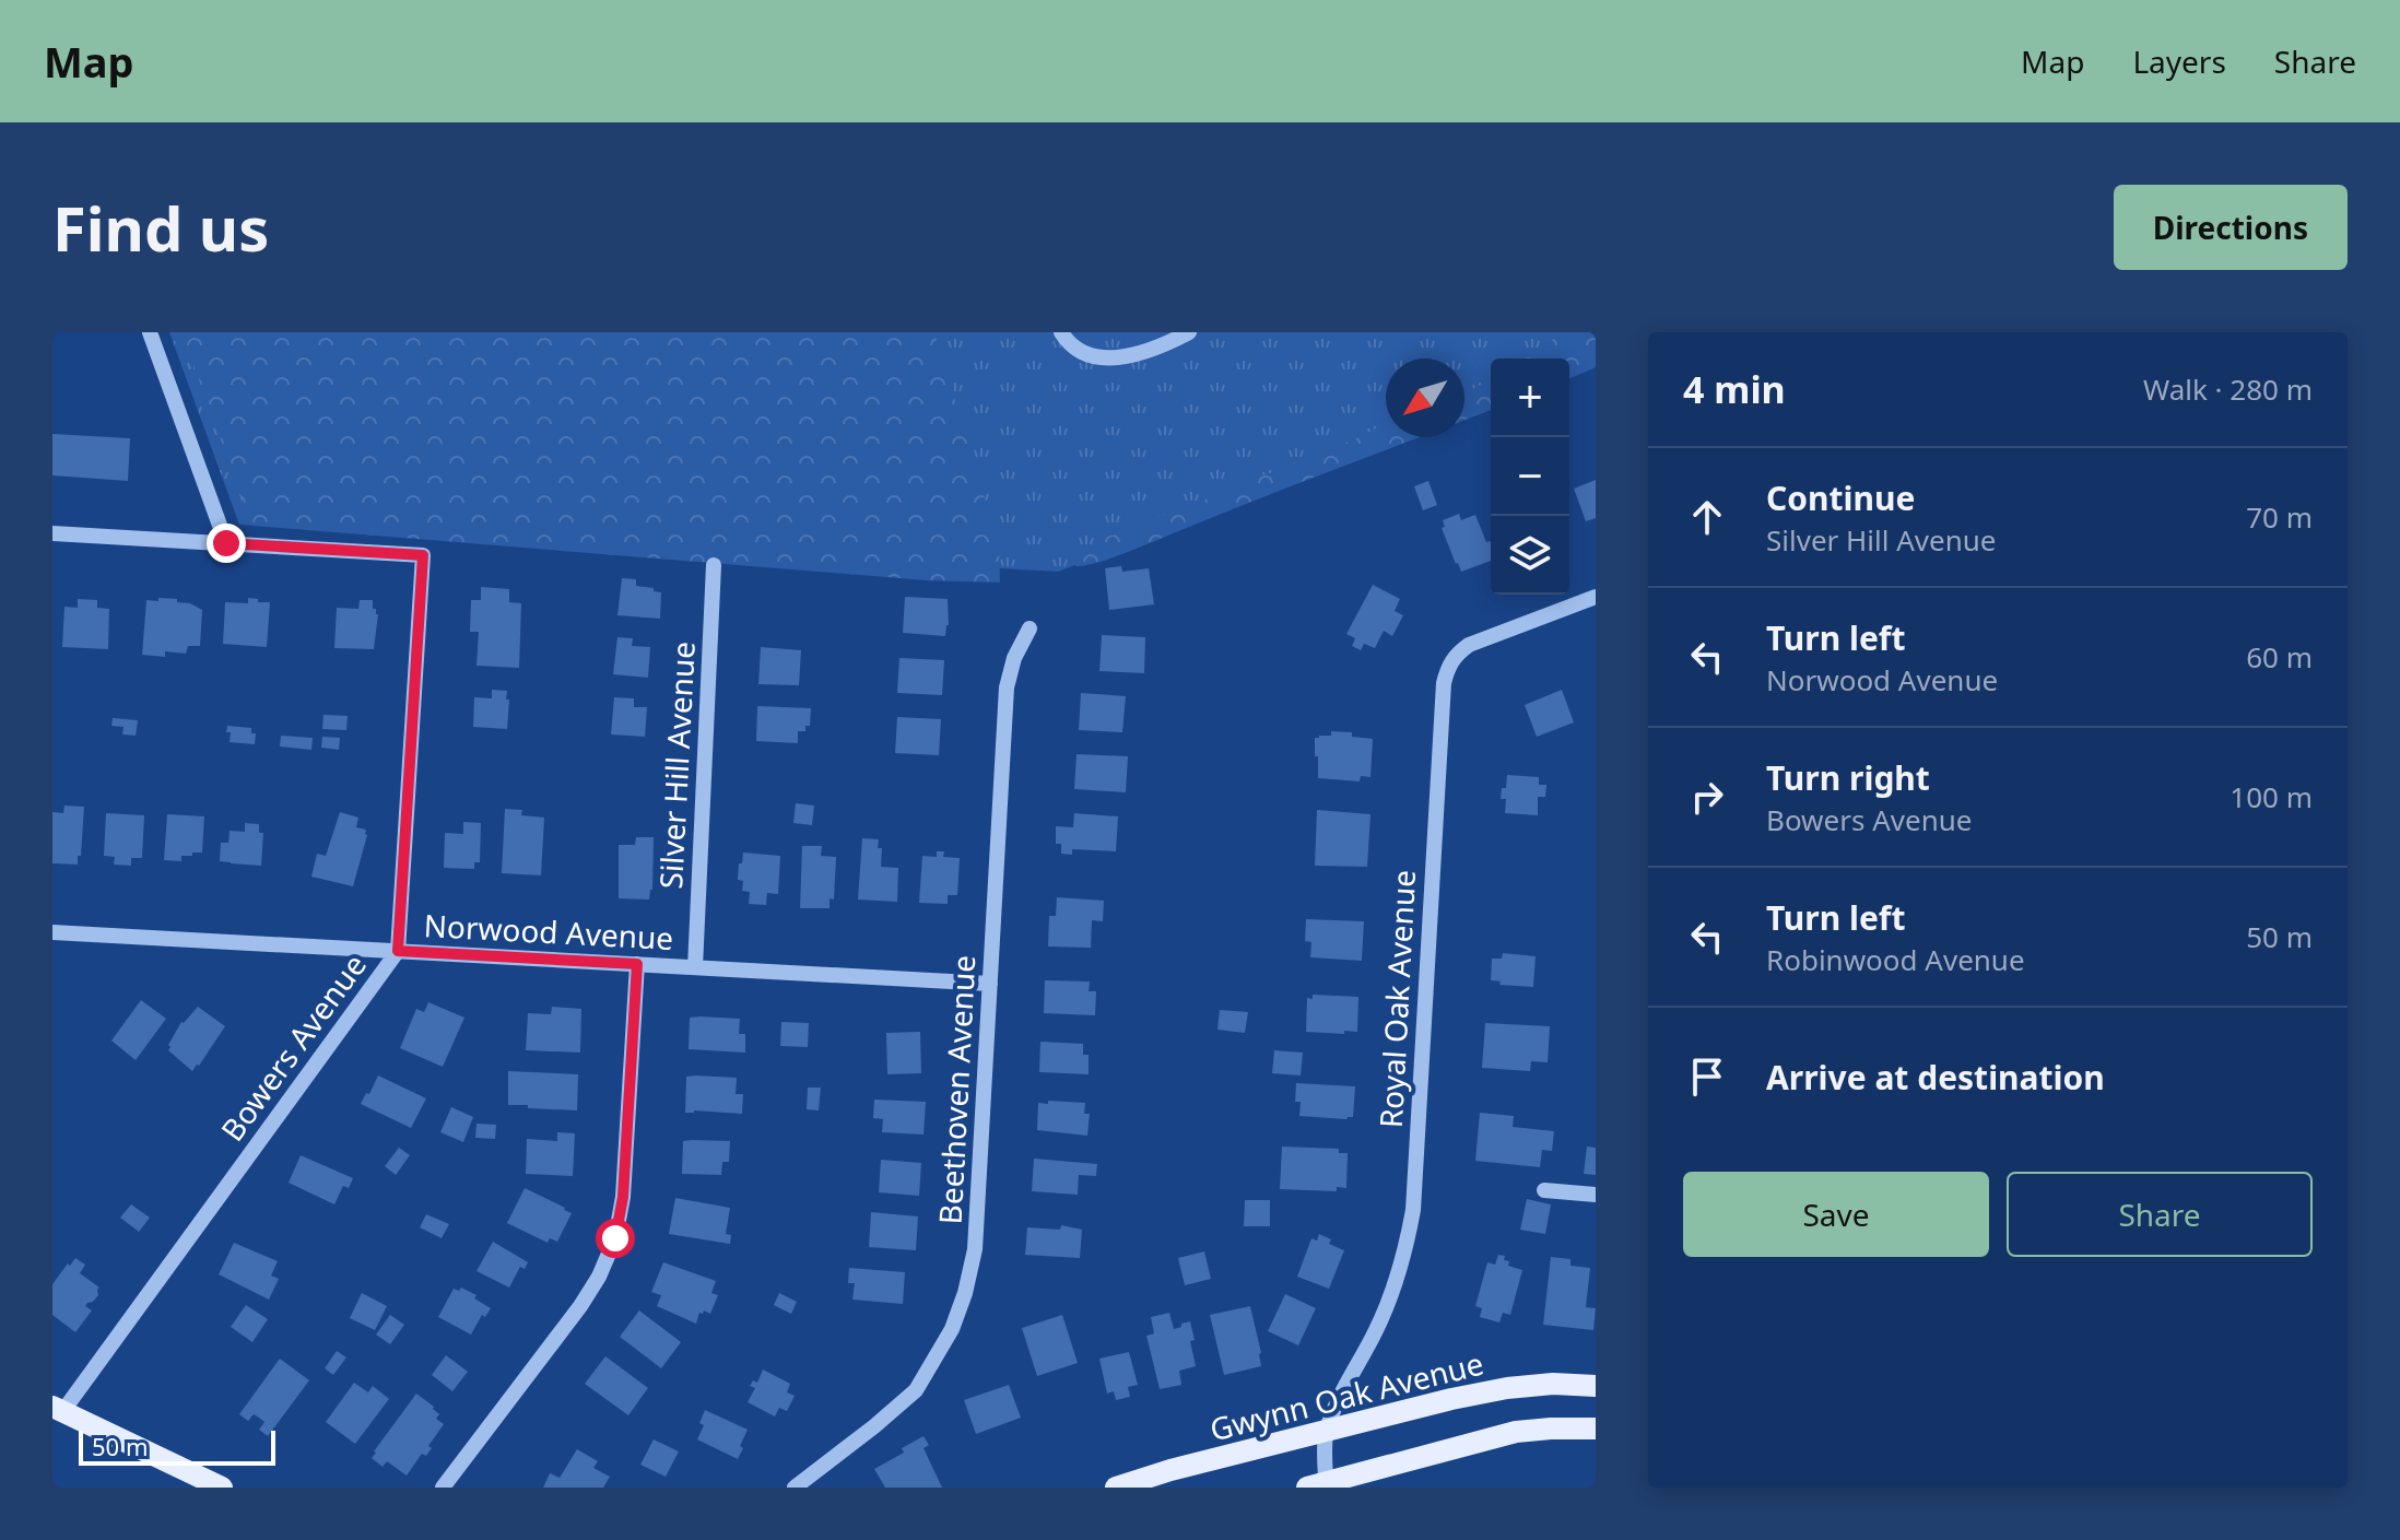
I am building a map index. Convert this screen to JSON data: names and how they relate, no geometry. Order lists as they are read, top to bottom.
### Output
{
  "streets": {
    "main road": ["Gwynn Oak Avenue"],
    "street": [
      "Silver Hill Avenue",
      "Norwood Avenue",
      "Royal Oak Avenue",
      "Bowers Avenue",
      "Beethoven Avenue"
    ]
  },
  "crossings": [
    ["Silver Hill Avenue", "Norwood Avenue"],
    ["Norwood Avenue", "Bowers Avenue"],
    ["Norwood Avenue", "Beethoven Avenue"],
    ["Royal Oak Avenue", "Gwynn Oak Avenue"]
  ],
  "scale_bar": "50 m",
  "north": "bottom left",
  "page": {
    "header": "Map",
    "nav": ["Map", "Layers", "Share"],
    "buttons": [
      "Directions",
      ["Save", "Share"]
    ],
    "title": "Find us",
    "heading": ["4 min", "Walk · 280 m"],
    "map_buttons": ["+", "−"],
    "list": [
      ["Continue", "Silver Hill Avenue", "70 m"],
      ["Turn left", "Norwood Avenue", "60 m"],
      ["Turn right", "Bowers Avenue", "100 m"],
      ["Turn left", "Robinwood Avenue", "50 m"],
      "Arrive at destination"
    ],
    "scale": "50 m"
  }
}
